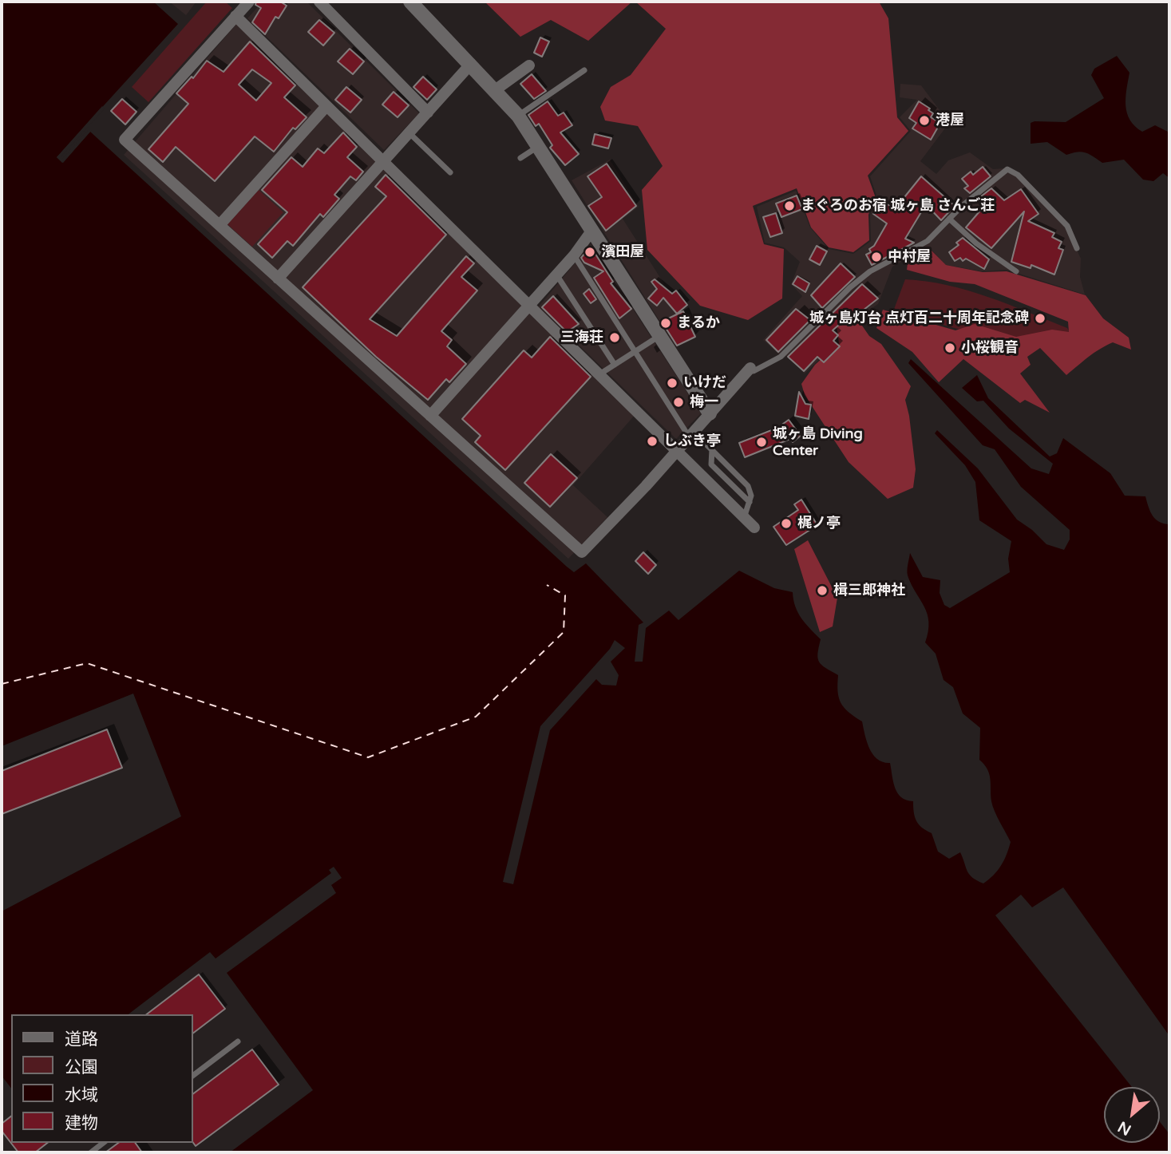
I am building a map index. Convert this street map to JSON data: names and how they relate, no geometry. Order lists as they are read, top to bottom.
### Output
{
  "places": [
    "港屋",
    "まぐろのお宿 城ヶ島 さんご荘",
    "濱田屋",
    "中村屋",
    "城ヶ島灯台 点灯百二十周年記念碑",
    "まるか",
    "三海荘",
    "小桜観音",
    "いけだ",
    "梅一",
    "しぶき亭",
    "城ヶ島 Diving Center",
    "梶ノ亭",
    "楫三郎神社"
  ],
  "legend": [
    "道路",
    "公園",
    "水域",
    "建物"
  ],
  "north": "bottom left"
}
